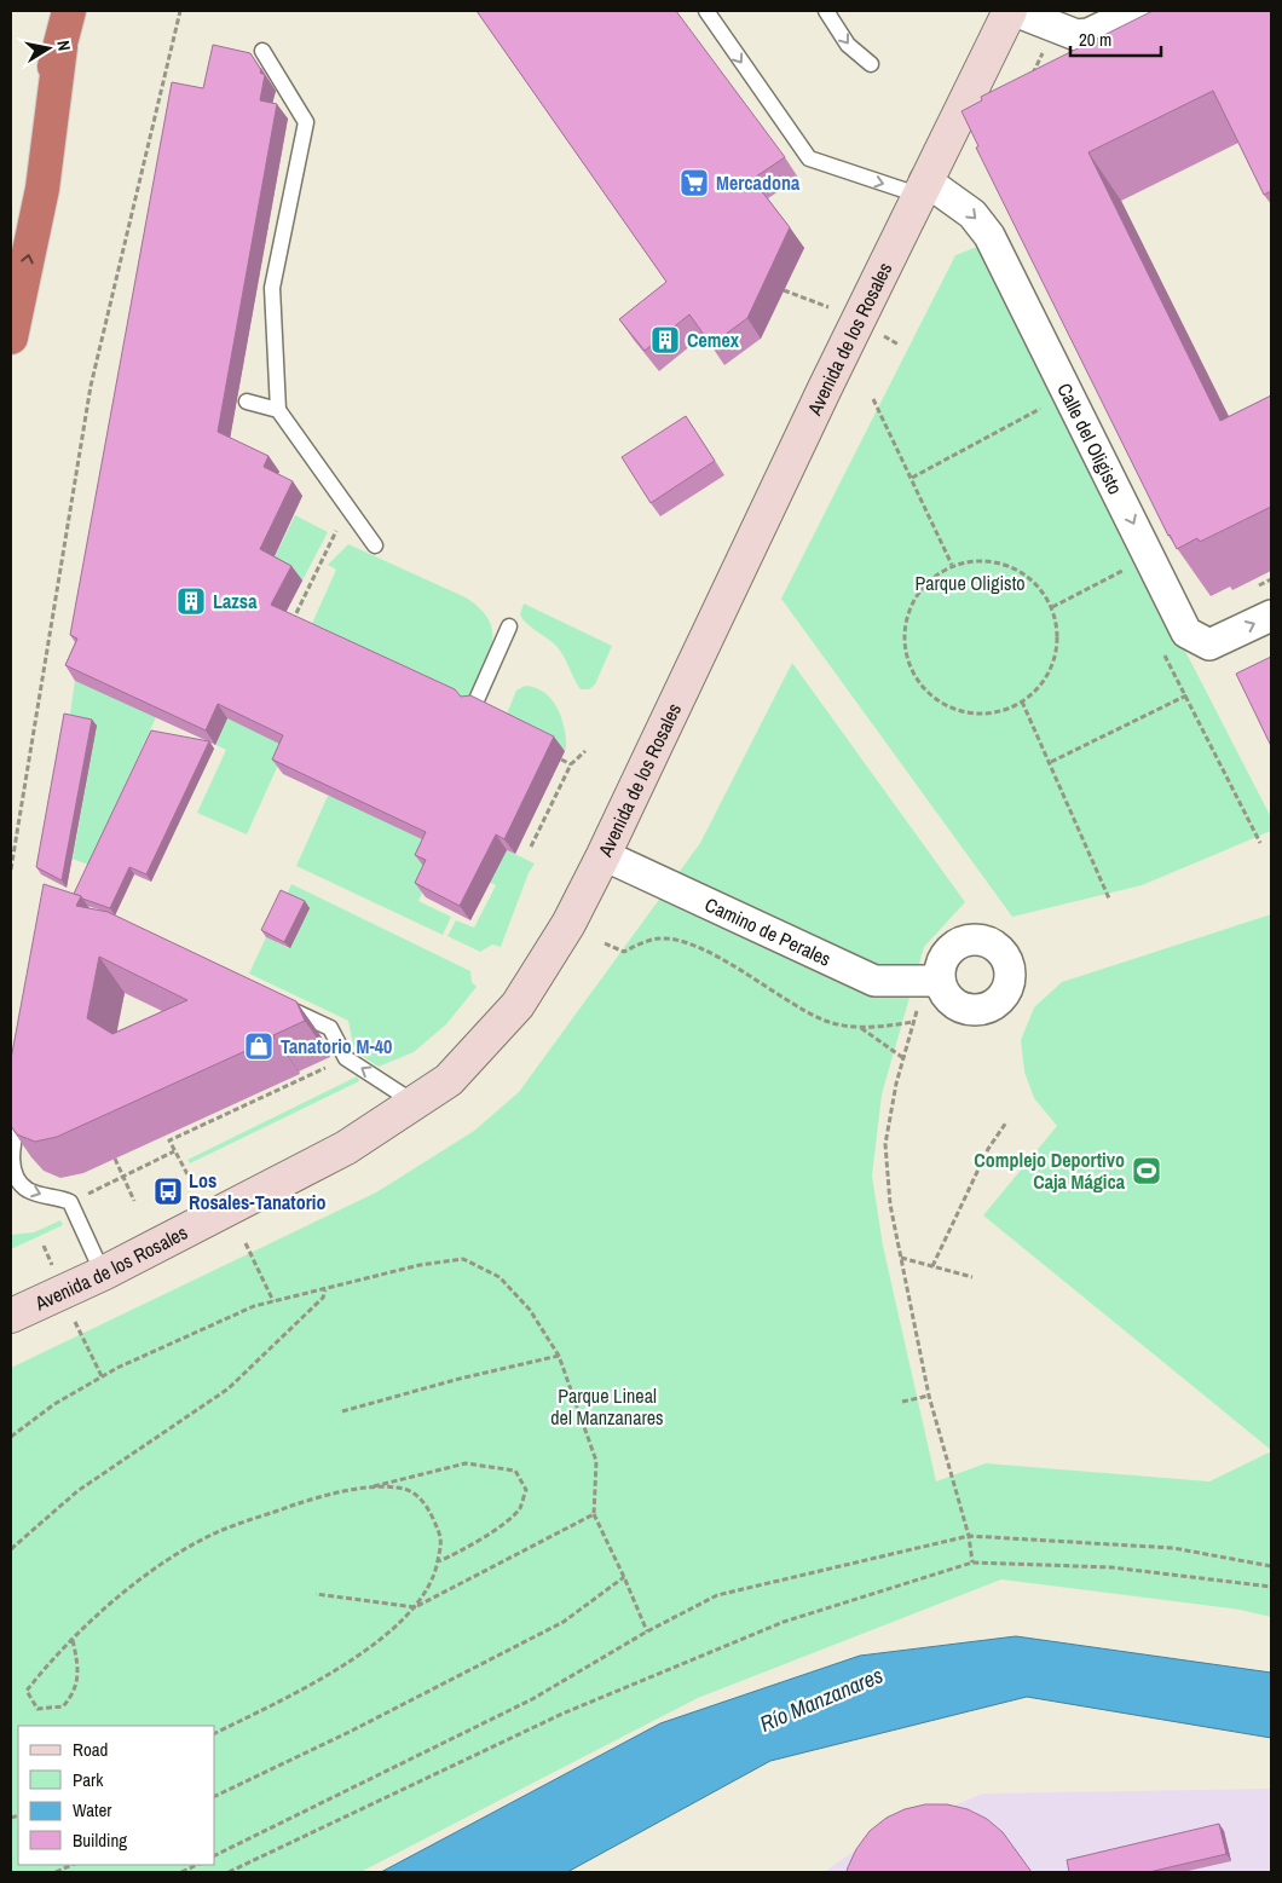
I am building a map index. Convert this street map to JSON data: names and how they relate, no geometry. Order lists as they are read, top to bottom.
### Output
{
  "streets": {
    "main road": ["Avenida de los Rosales"],
    "street": ["Calle del Oligisto", "Camino de Perales"]
  },
  "crossings": [
    ["Avenida de los Rosales", "Calle del Oligisto"],
    ["Avenida de los Rosales", "Camino de Perales"]
  ],
  "one_way": ["Calle del Oligisto"],
  "water": ["Río Manzanares"],
  "parks": ["Parque Oligisto", "Parque Lineal del Manzanares"],
  "places": {
    "supermarket": ["Mercadona"],
    "building": ["Cemex", "Lazsa"],
    "shop": ["Tanatorio M-40"],
    "sports": ["Complejo Deportivo Caja Mágica"],
    "bus stop": ["Los Rosales-Tanatorio"]
  },
  "legend": [
    "Road",
    "Park",
    "Water",
    "Building"
  ],
  "scale_bar": "20 m",
  "north": "right"
}
